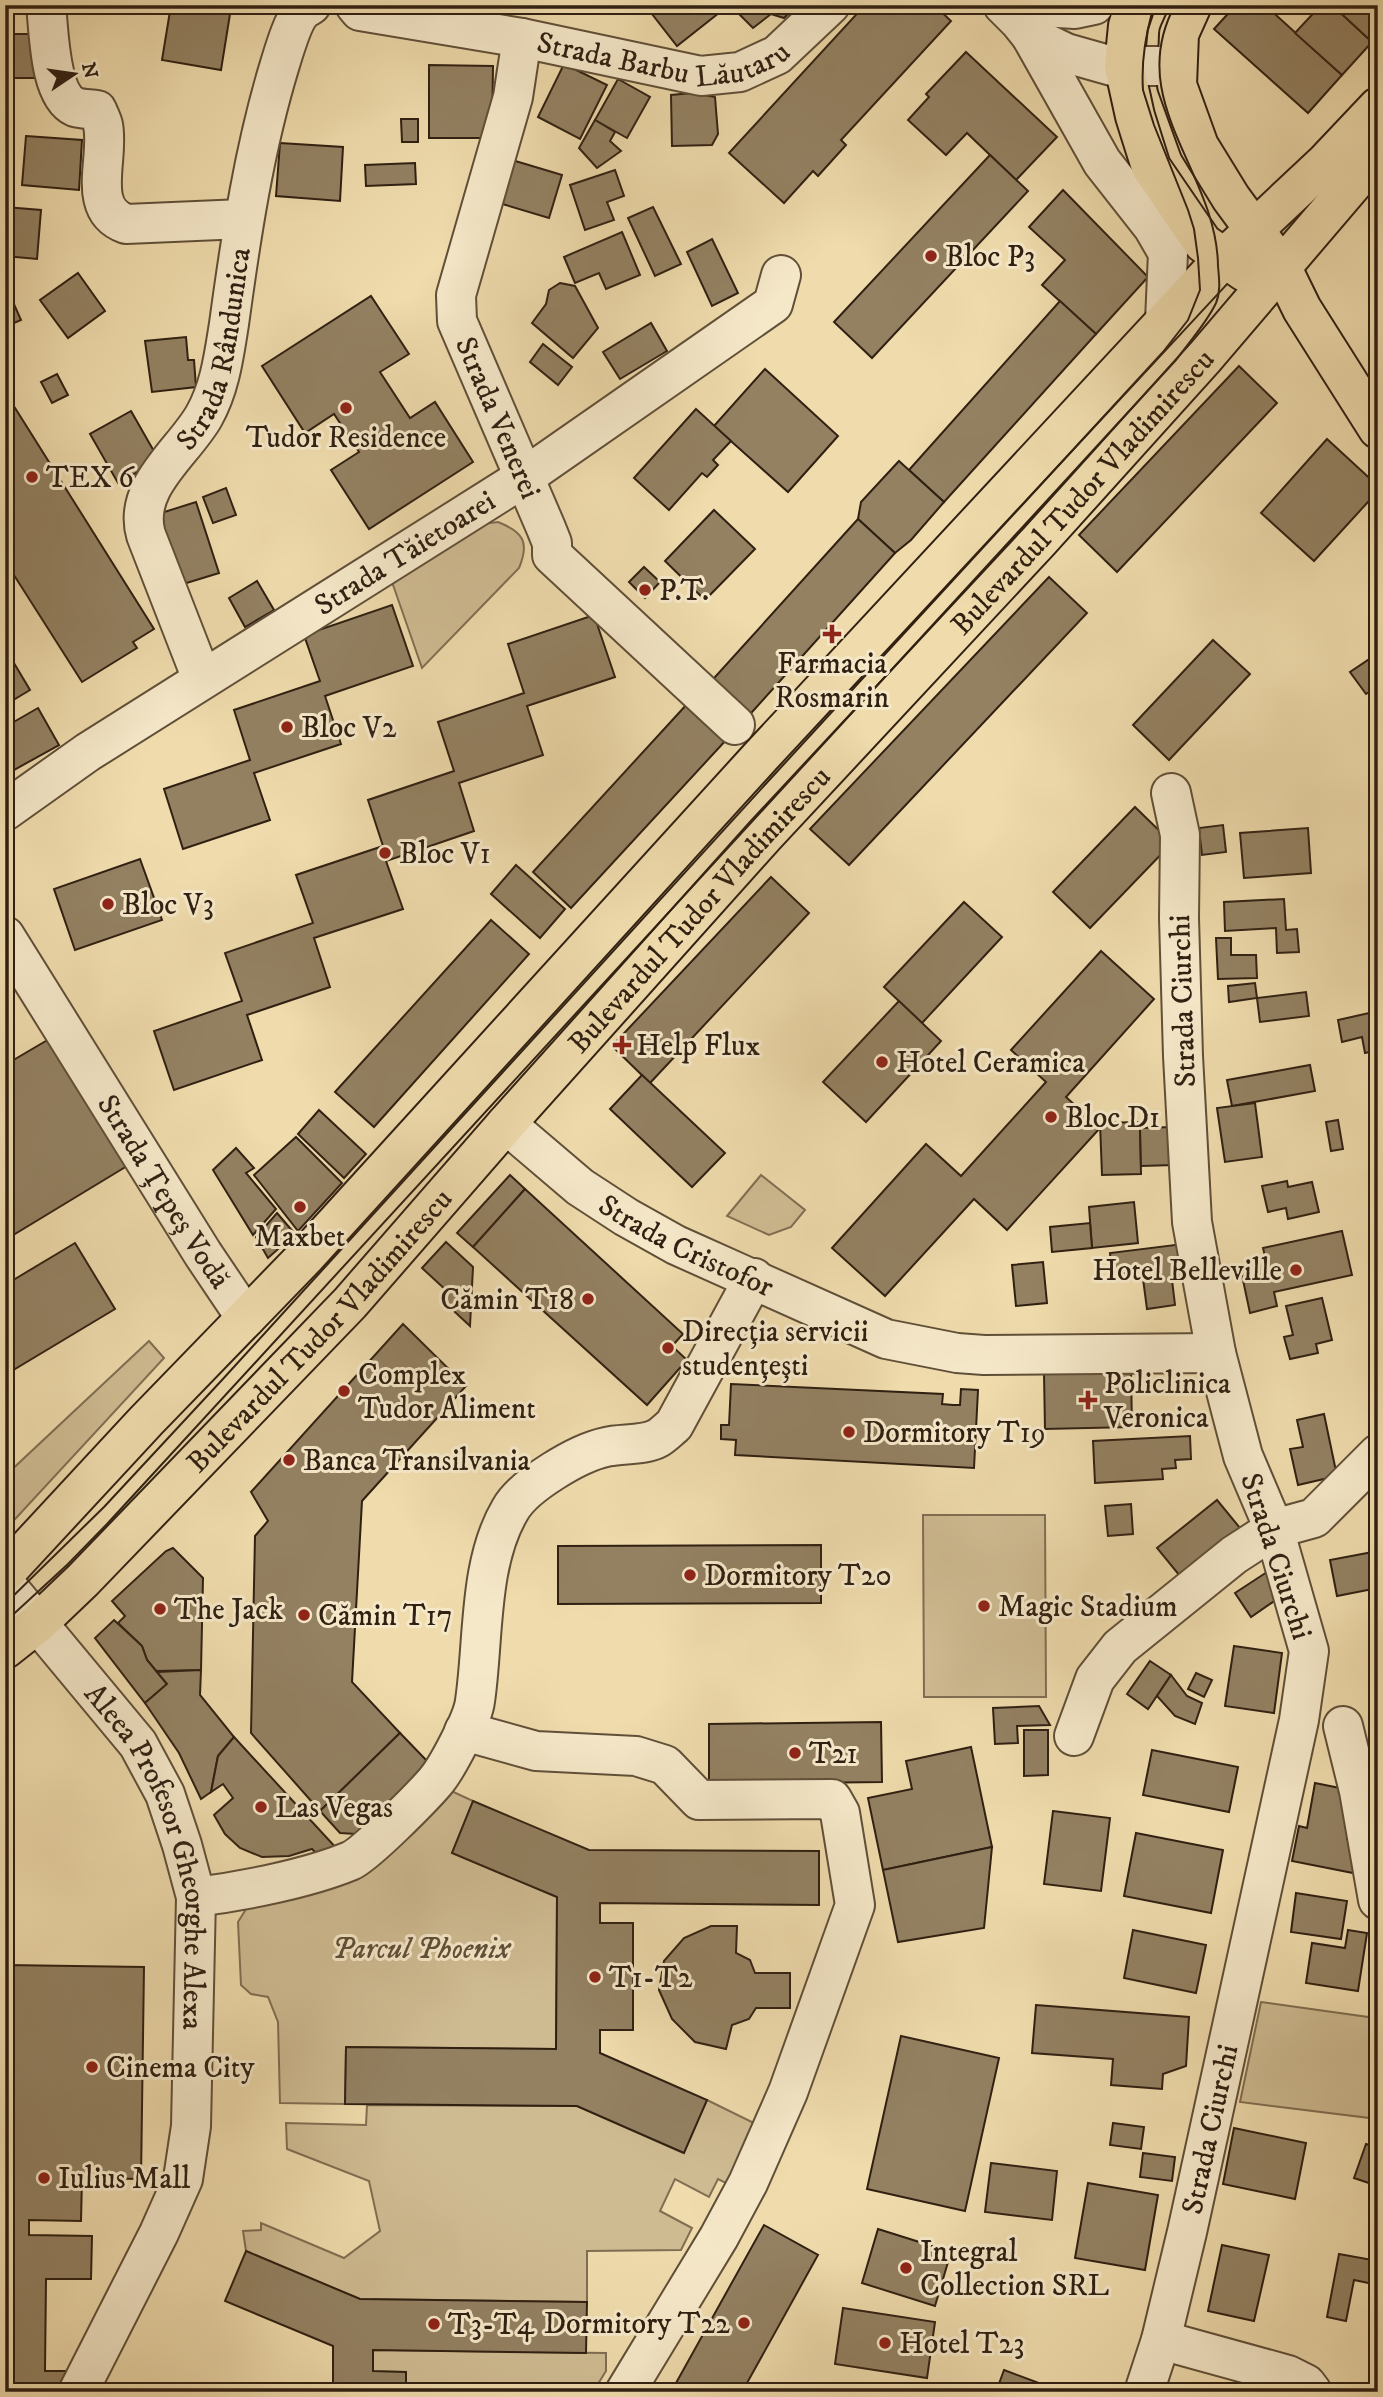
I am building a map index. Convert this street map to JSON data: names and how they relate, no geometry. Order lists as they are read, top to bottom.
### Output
{
  "streets": {
    "main road": ["Bulevardul Tudor Vladimirescu"],
    "street": [
      "Strada Barbu Lăutaru",
      "Strada Rândunica",
      "Strada Venerei",
      "Strada Tăietoarei",
      "Strada Ciurchi",
      "Strada Țepeș Vodă",
      "Strada Cristofor",
      "Aleea Profesor Gheorghe Alexa"
    ]
  },
  "crossings": [
    ["Strada Barbu Lăutaru", "Strada Venerei"],
    ["Strada Rândunica", "Strada Tăietoarei"],
    ["Strada Venerei", "Strada Tăietoarei"],
    ["Bulevardul Tudor Vladimirescu", "Strada Țepeș Vodă"],
    ["Bulevardul Tudor Vladimirescu", "Strada Cristofor"],
    ["Bulevardul Tudor Vladimirescu", "Aleea Profesor Gheorghe Alexa"],
    ["Strada Ciurchi", "Strada Cristofor"]
  ],
  "parks": ["Parcul Phoenix"],
  "places": {
    "other": [
      "Bloc P3",
      "Tudor Residence",
      "TEX 6",
      "P.T.",
      "Bloc V2",
      "Bloc V1",
      "Bloc V3",
      "Hotel Ceramica",
      "Bloc D1",
      "Maxbet",
      "Hotel Belleville",
      "Cămin T18",
      "Direcția servicii studențești",
      "Complex Tudor Aliment",
      "Dormitory T19",
      "Banca Transilvania",
      "Dormitory T20",
      "Magic Stadium",
      "The Jack",
      "Cămin T17",
      "T21",
      "Las Vegas",
      "T1-T2",
      "Cinema City",
      "Iulius Mall",
      "Integral Collection SRL",
      "Dormitory T22",
      "T3-T4",
      "Hotel T23"
    ],
    "health": ["Farmacia Rosmarin", "Help Flux", "Policlinica Veronica"]
  },
  "north": "right"
}
